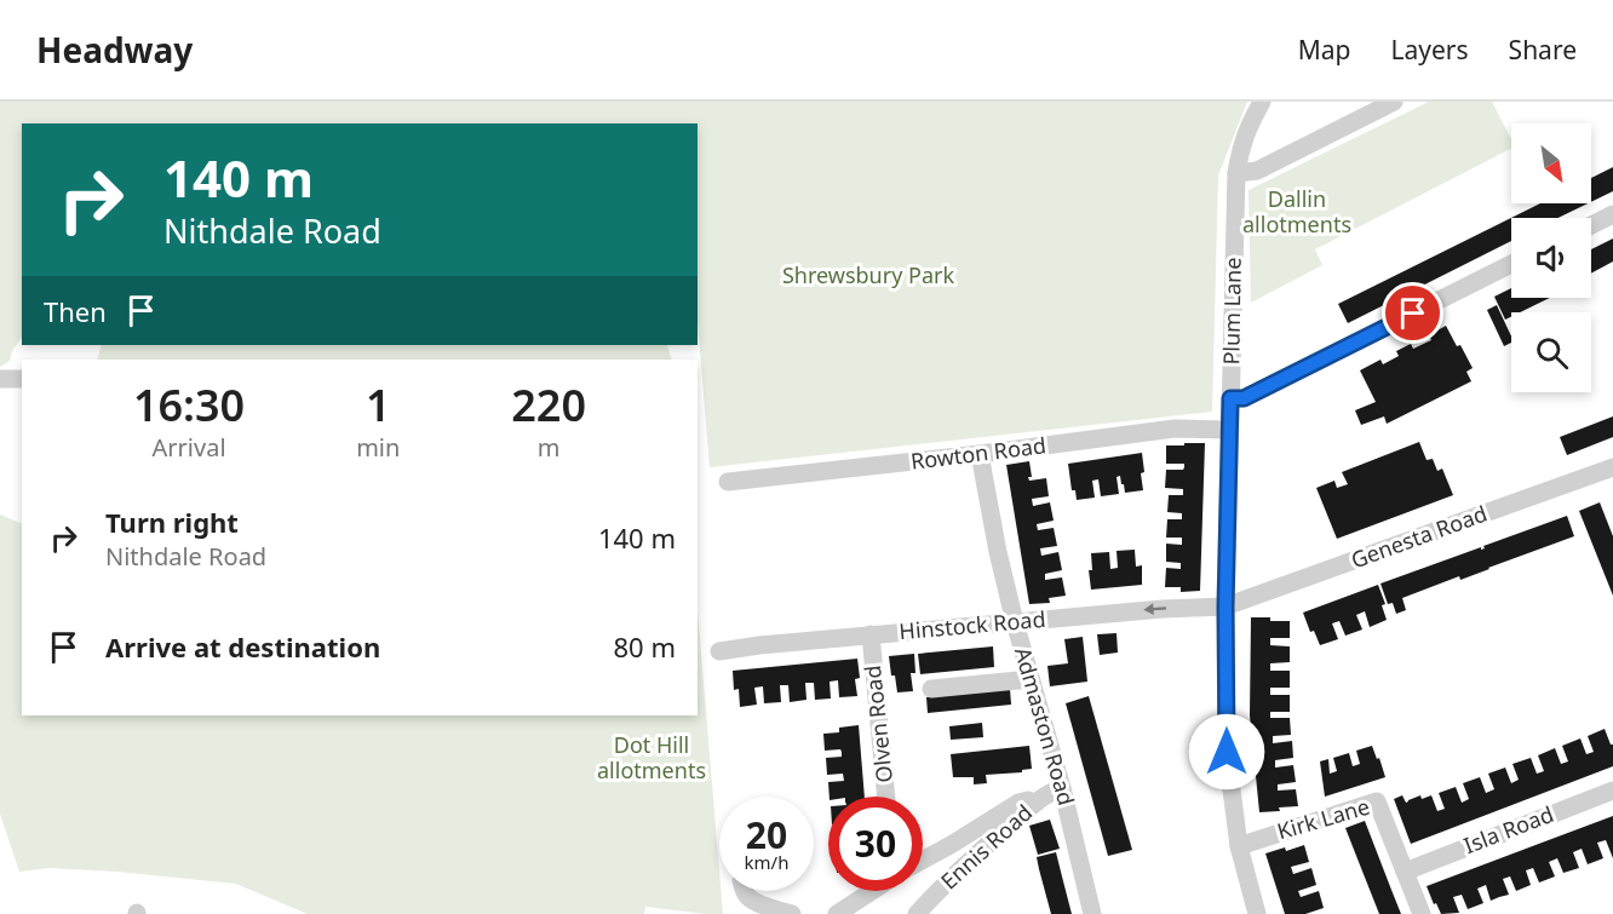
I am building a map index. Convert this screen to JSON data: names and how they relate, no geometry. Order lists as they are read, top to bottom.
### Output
{
  "streets": {
    "street": [
      "Plum Lane",
      "Rowton Road",
      "Genesta Road",
      "Hinstock Road",
      "Olven Road",
      "Admaston Road",
      "Kirk Lane",
      "Isla Road",
      "Ennis Road"
    ]
  },
  "crossings": [
    ["Plum Lane", "Rowton Road"],
    ["Plum Lane", "Genesta Road"],
    ["Plum Lane", "Hinstock Road"],
    ["Plum Lane", "Kirk Lane"],
    ["Rowton Road", "Admaston Road"],
    ["Genesta Road", "Hinstock Road"],
    ["Hinstock Road", "Olven Road"],
    ["Hinstock Road", "Admaston Road"],
    ["Admaston Road", "Ennis Road"],
    ["Kirk Lane", "Isla Road"]
  ],
  "one_way": ["Hinstock Road"],
  "parks": ["Dallin allotments", "Shrewsbury Park", "Dot Hill allotments"],
  "north": "bottom right",
  "page": {
    "header": "Headway",
    "nav": ["Map", "Layers", "Share"],
    "turn": ["140 m", "Nithdale Road"],
    "then": "Then",
    "eta": [
      "16:30",
      "Arrival",
      "1",
      "min",
      "220",
      "m"
    ],
    "list": [
      {
        "name": "Turn right",
        "note": "Nithdale Road",
        "value": "140 m"
      },
      {
        "name": "Arrive at destination",
        "value": "80 m"
      }
    ],
    "speed": "20 km/h",
    "limit": "30"
  }
}
